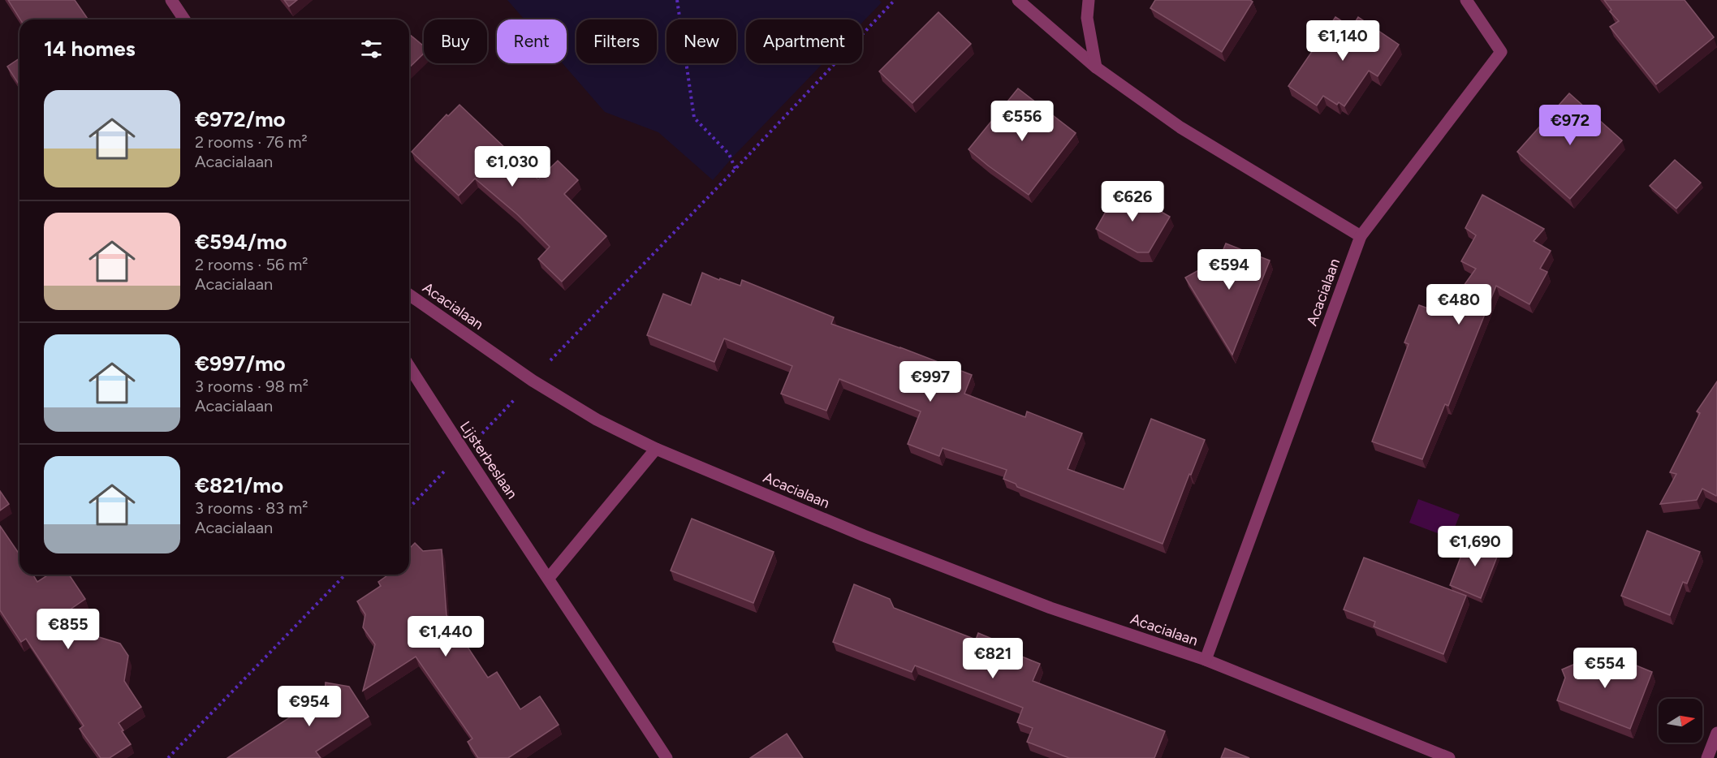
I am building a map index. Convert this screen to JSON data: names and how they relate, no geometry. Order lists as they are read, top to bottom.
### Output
{
  "streets": {
    "street": ["Acacialaan", "Lijsterbeslaan"]
  },
  "north": "right",
  "page": {
    "chip": [
      "Buy",
      "Rent",
      "Filters",
      "New",
      "Apartment"
    ],
    "heading": "14 homes",
    "price": [
      "€1,140",
      "€556",
      "€972",
      "€1,030",
      "€626",
      "€594",
      "€480",
      "€997",
      "€1,690",
      "€855",
      "€1,440",
      "€821",
      "€554",
      "€954"
    ],
    "list": [
      {
        "name": "€972/mo",
        "note": "2 rooms · 76 m² · Acacialaan"
      },
      {
        "name": "€594/mo",
        "note": "2 rooms · 56 m² · Acacialaan"
      },
      {
        "name": "€997/mo",
        "note": "3 rooms · 98 m² · Acacialaan"
      },
      {
        "name": "€821/mo",
        "note": "3 rooms · 83 m² · Acacialaan"
      }
    ]
  }
}
